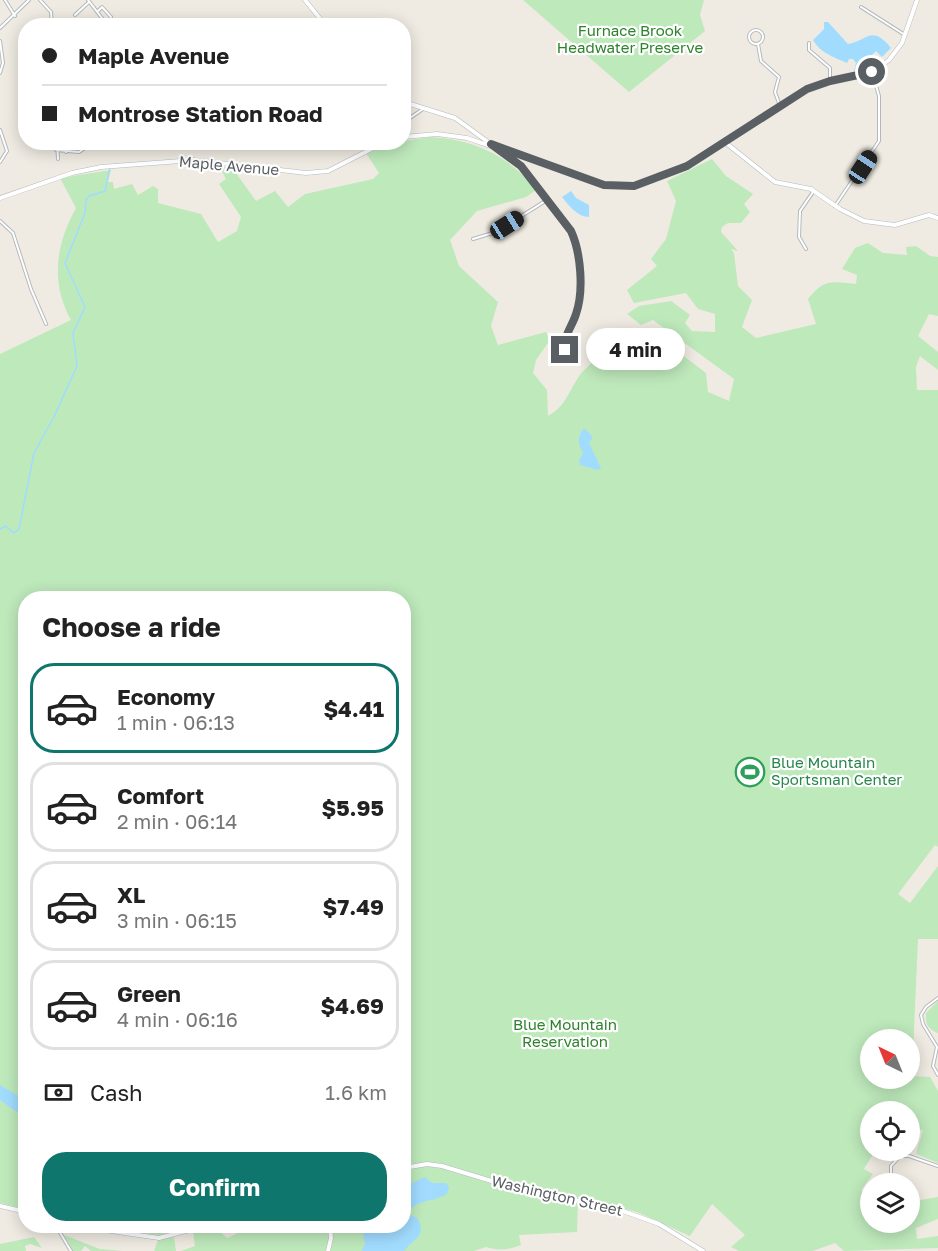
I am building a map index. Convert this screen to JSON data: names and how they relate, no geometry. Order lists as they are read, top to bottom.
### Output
{
  "streets": {
    "street": ["Maple Avenue", "Washington Street"]
  },
  "parks": ["Furnace Brook Headwater Preserve", "Blue Mountain Reservation"],
  "places": {
    "sports": ["Blue Mountain Sportsman Center"]
  },
  "north": "top left",
  "page": {
    "banner": ["Maple Avenue", "Montrose Station Road"],
    "bubble": "4 min",
    "heading": "Choose a ride",
    "list": [
      {
        "name": "Economy",
        "note": "1 min · 06:13",
        "value": "$4.41"
      },
      {
        "name": "Comfort",
        "note": "2 min · 06:14",
        "value": "$5.95"
      },
      {
        "name": "XL",
        "note": "3 min · 06:15",
        "value": "$7.49"
      },
      {
        "name": "Green",
        "note": "4 min · 06:16",
        "value": "$4.69"
      }
    ],
    "pay": ["Cash", "1.6 km"],
    "buttons": "Confirm"
  }
}
